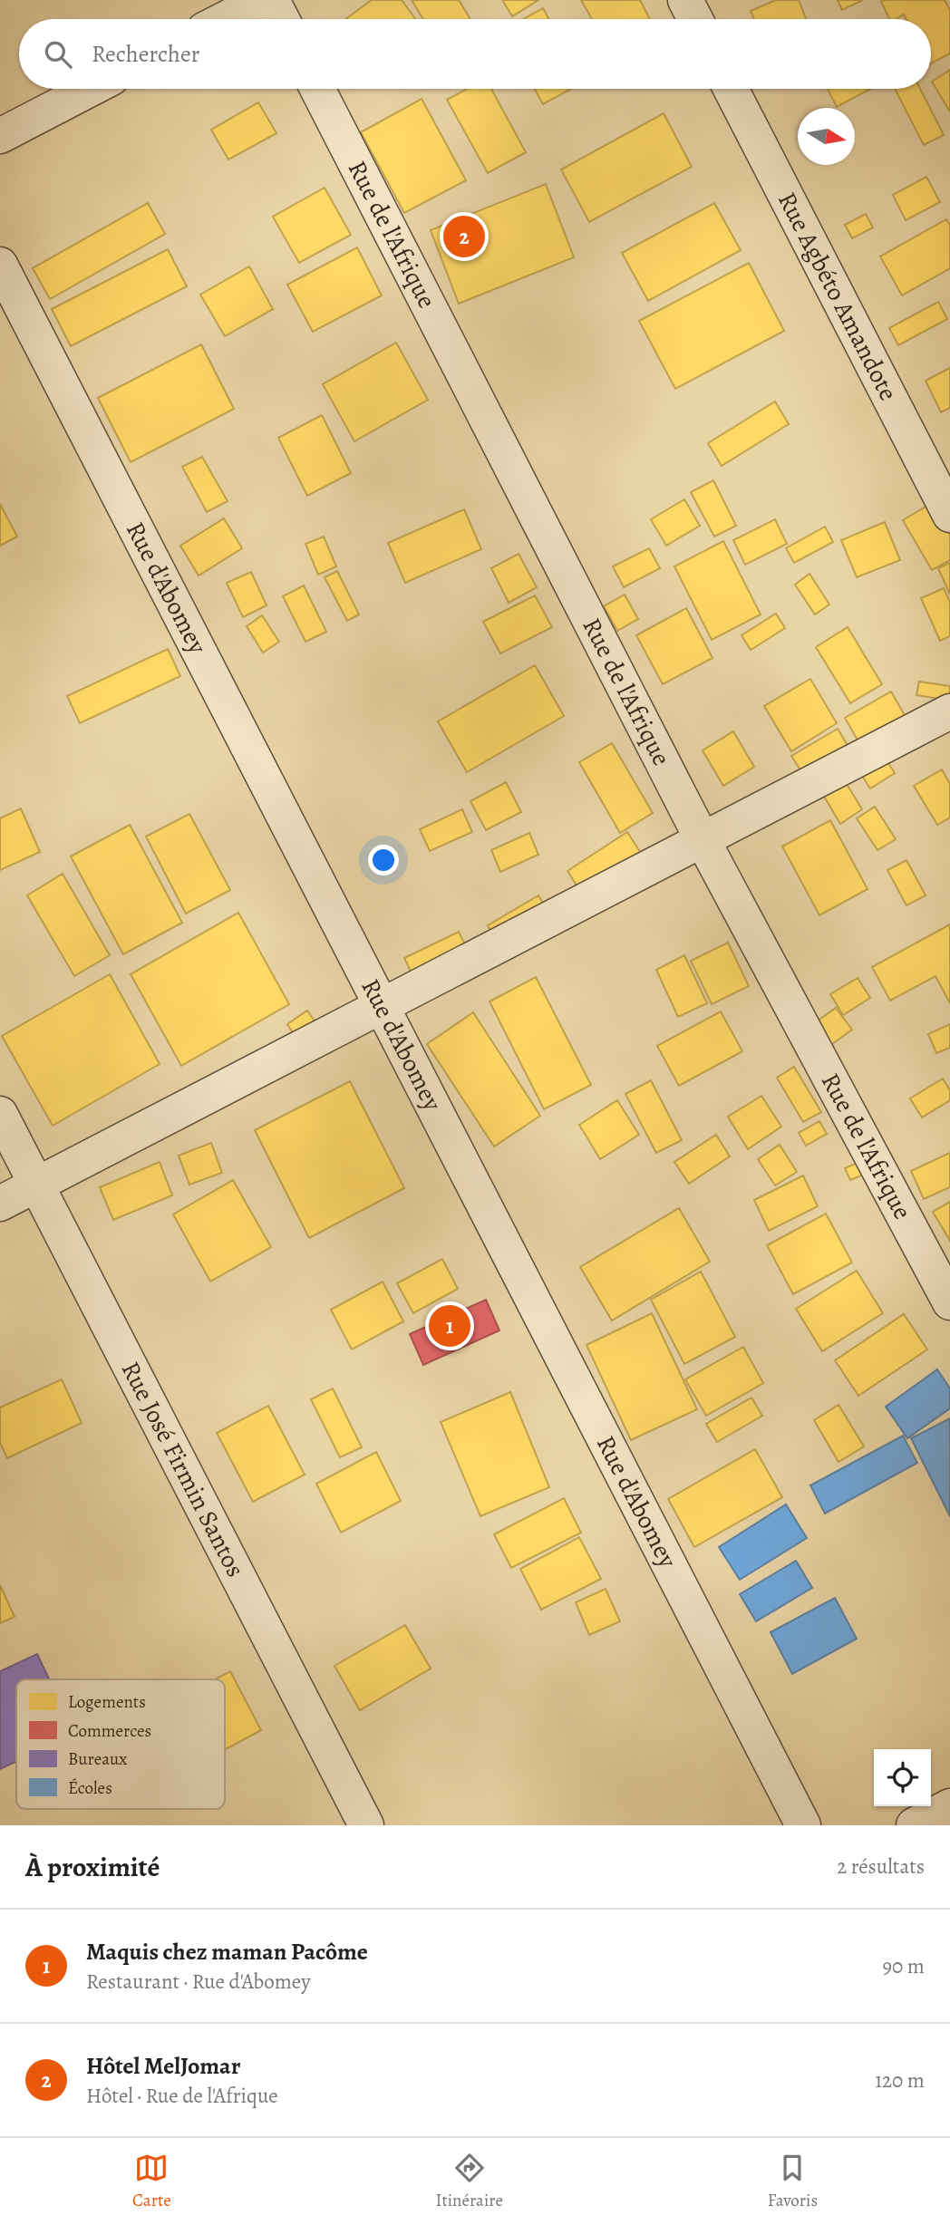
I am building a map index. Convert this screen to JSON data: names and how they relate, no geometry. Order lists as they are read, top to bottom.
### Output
{
  "streets": {
    "street": [
      "Rue de l'Afrique",
      "Rue Agbéto Amandote",
      "Rue d'Abomey",
      "Rue José Firmin Santos"
    ]
  },
  "legend": [
    "Logements",
    "Commerces",
    "Bureaux",
    "Écoles"
  ],
  "north": "right",
  "page": {
    "search": "Rechercher",
    "pins": ["2", "1"],
    "heading": ["À proximité", "2 résultats"],
    "list": [
      {
        "mark": "1",
        "name": "Maquis chez maman Pacôme",
        "note": "Restaurant · Rue d'Abomey",
        "value": "90 m"
      },
      {
        "mark": "2",
        "name": "Hôtel MelJomar",
        "note": "Hôtel · Rue de l'Afrique",
        "value": "120 m"
      }
    ],
    "nav": ["Carte", "Itinéraire", "Favoris"]
  }
}
